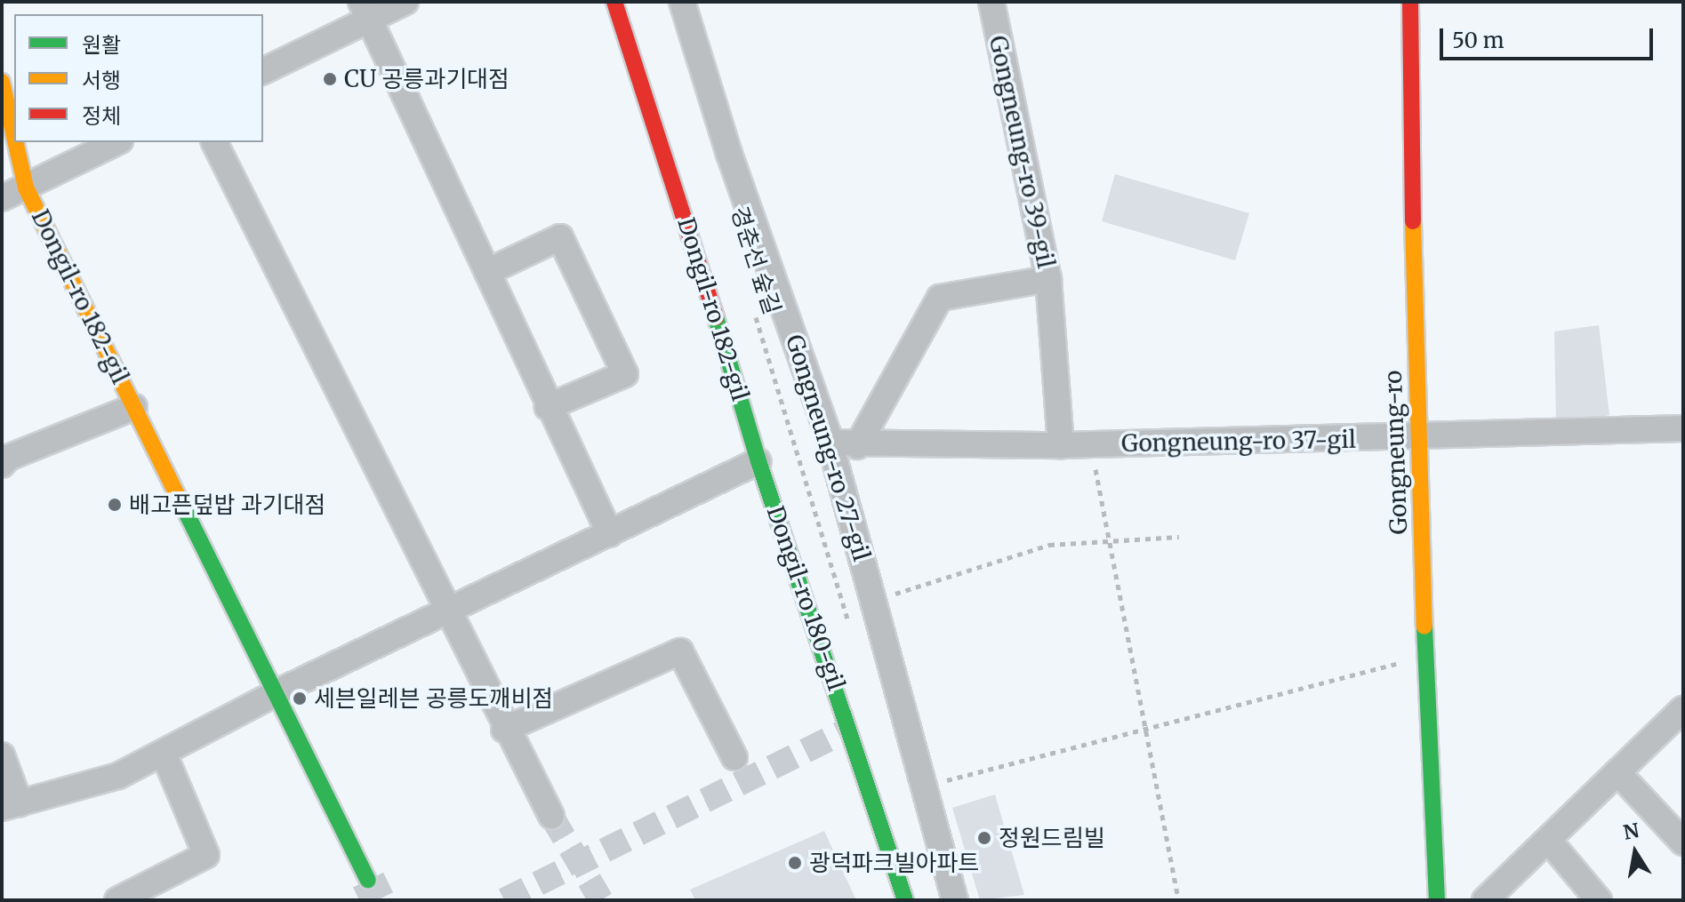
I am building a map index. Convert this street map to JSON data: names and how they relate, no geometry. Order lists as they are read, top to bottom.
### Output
{
  "streets": {
    "street": [
      "Gongneung-ro 39-gil",
      "Dongil-ro 182-gil",
      "Gongneung-ro 37-gil",
      "Gongneung-ro 27-gil",
      "Gongneung-ro",
      "Dongil-ro 180-gil"
    ],
    "path": ["경춘선 숲길"]
  },
  "crossings": [
    ["Gongneung-ro 39-gil", "Gongneung-ro 37-gil"],
    ["Dongil-ro 182-gil", "Dongil-ro 180-gil"],
    ["Gongneung-ro 37-gil", "Gongneung-ro 27-gil"],
    ["Gongneung-ro 37-gil", "Gongneung-ro"]
  ],
  "places": [
    "CU 공릉과기대점",
    "배고픈덮밥 과기대점",
    "세븐일레븐 공릉도깨비점",
    "정원드림빌",
    "광덕파크빌아파트"
  ],
  "legend": ["원활", "서행", "정체"],
  "scale_bar": "50 m",
  "north": "top"
}
